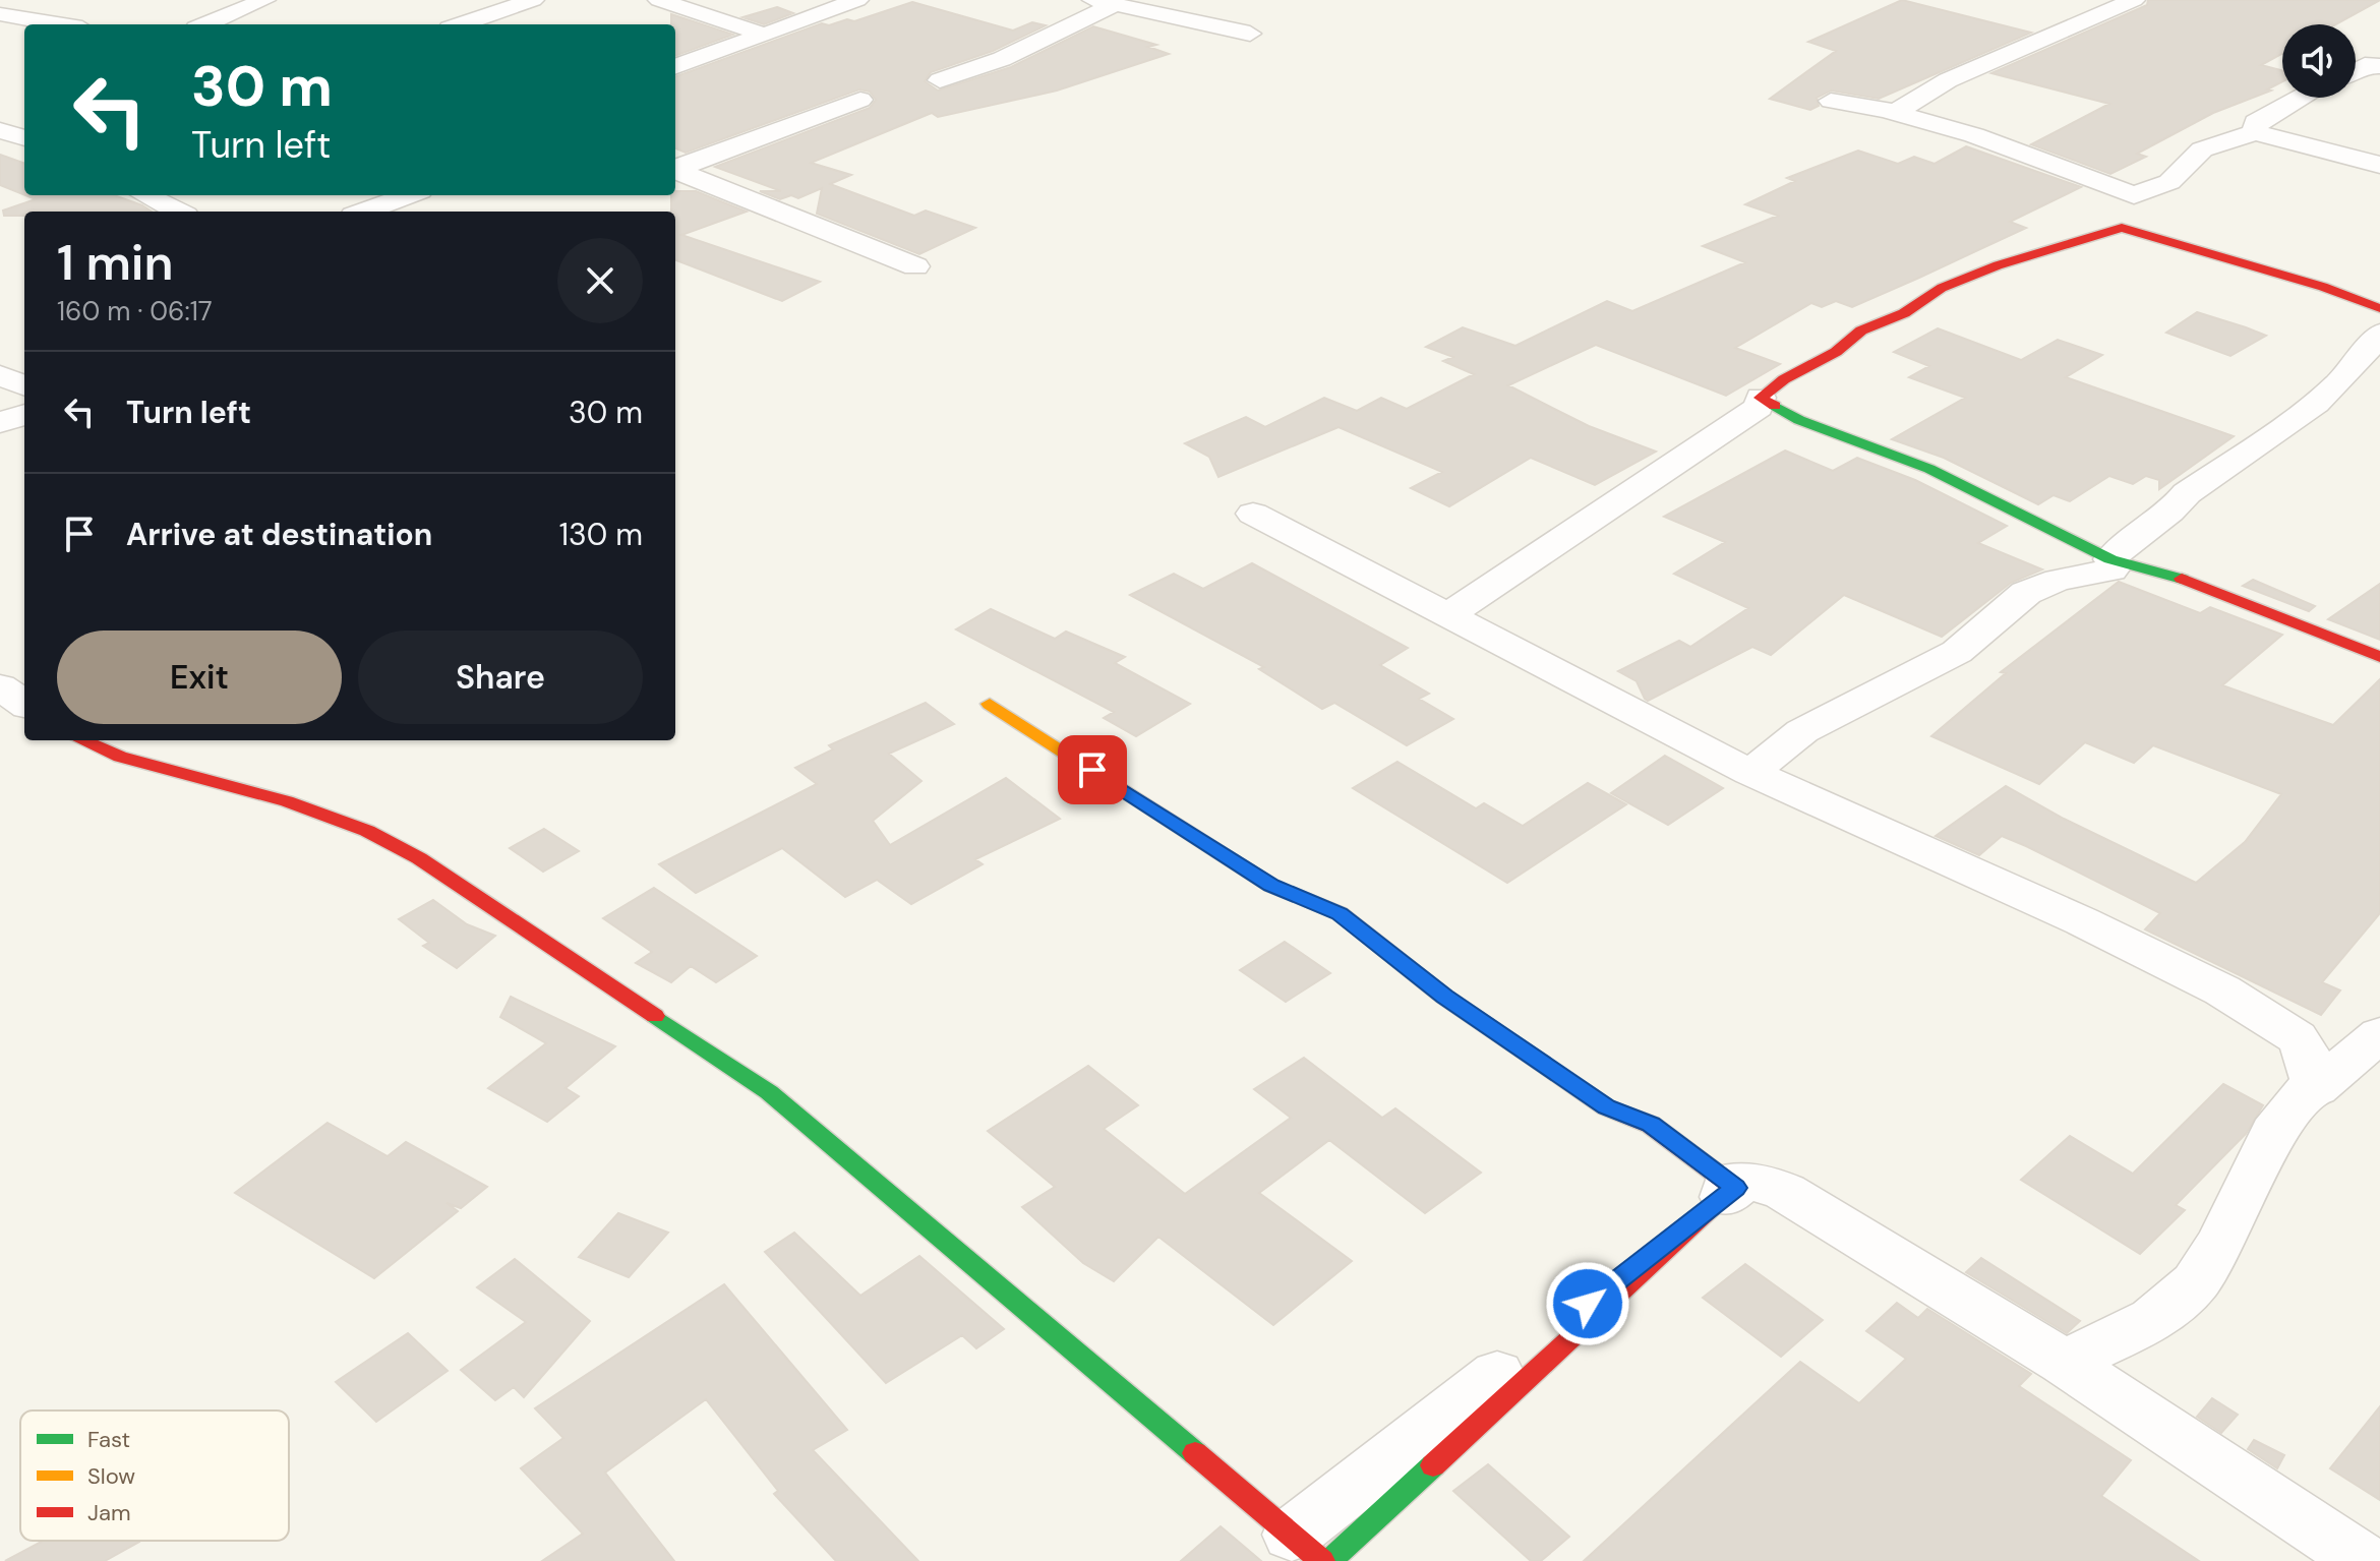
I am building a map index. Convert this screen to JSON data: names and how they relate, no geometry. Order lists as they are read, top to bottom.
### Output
{
  "legend": ["Fast", "Slow", "Jam"],
  "page": {
    "turn": ["30 m", "Turn left"],
    "heading": ["1 min", "160 m · 06:17"],
    "list": [
      {
        "name": "Turn left",
        "value": "30 m"
      },
      {
        "name": "Arrive at destination",
        "value": "130 m"
      }
    ],
    "buttons": ["Exit", "Share"]
  }
}
